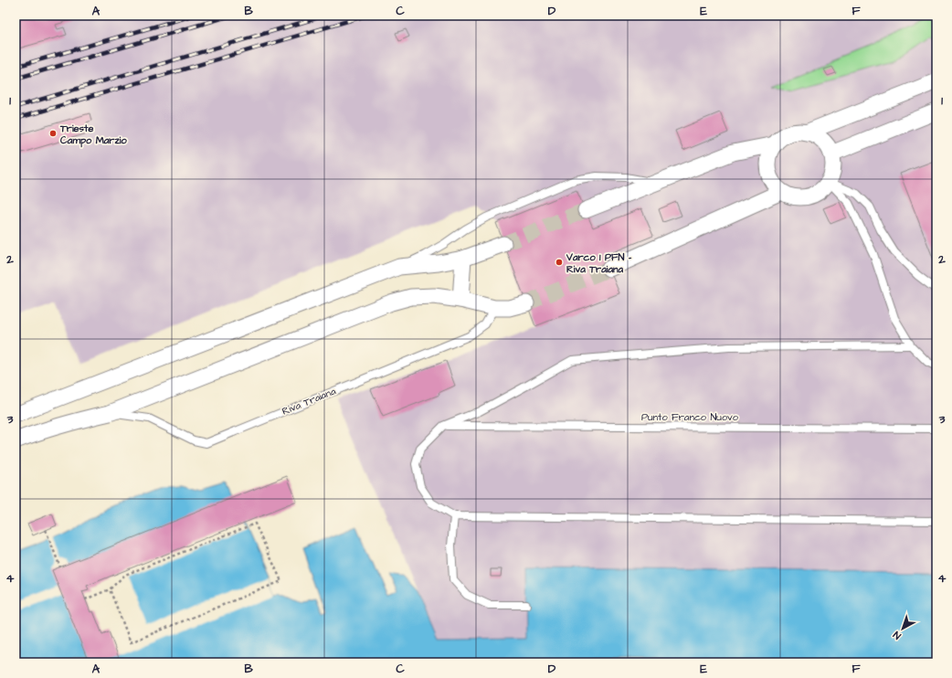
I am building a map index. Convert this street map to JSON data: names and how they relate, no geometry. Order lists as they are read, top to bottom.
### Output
{
  "streets": {
    "street": ["Riva Traiana"],
    "lane": ["Punto Franco Nuovo"]
  },
  "places": ["Trieste Campo Marzio", "Varco 1 PFN - Riva Traiana"],
  "north": "bottom left",
  "grid": {
    "columns": [
      "A",
      "B",
      "C",
      "D",
      "E",
      "F"
    ],
    "rows": [
      "1",
      "2",
      "3",
      "4"
    ]
  }
}
